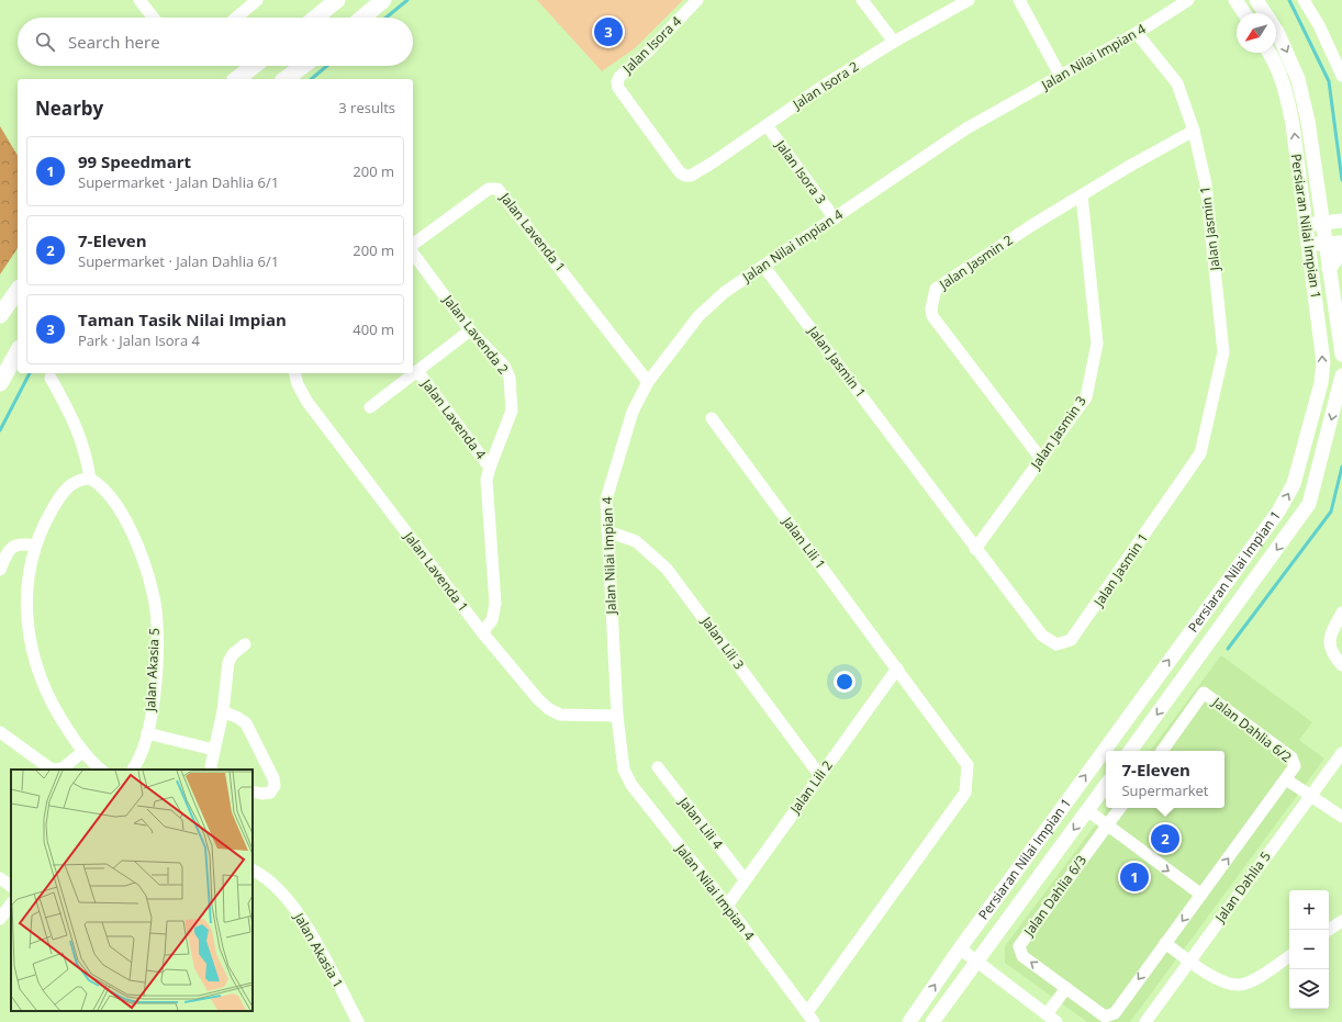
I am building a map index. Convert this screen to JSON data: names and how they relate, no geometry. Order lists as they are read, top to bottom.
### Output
{
  "streets": {
    "street": [
      "Jalan Isora 4",
      "Jalan Nilai Impian 4",
      "Jalan Isora 2",
      "Jalan Isora 3",
      "Persiaran Nilai Impian 1",
      "Jalan Jasmin 1",
      "Jalan Lavenda 1",
      "Jalan Jasmin 2",
      "Jalan Lavenda 2",
      "Jalan Lavenda 4",
      "Jalan Jasmin 3",
      "Jalan Lili 1",
      "Jalan Lili 3",
      "Jalan Akasia 5",
      "Jalan Dahlia 6/2",
      "Jalan Lili 2",
      "Jalan Lili 4",
      "Jalan Dahlia 5",
      "Jalan Dahlia 6/3",
      "Jalan Akasia 1"
    ]
  },
  "crossings": [
    ["Jalan Isora 4", "Jalan Isora 2"],
    ["Jalan Nilai Impian 4", "Jalan Isora 3"],
    ["Jalan Nilai Impian 4", "Jalan Jasmin 1"],
    ["Jalan Nilai Impian 4", "Jalan Lavenda 1"],
    ["Jalan Nilai Impian 4", "Jalan Lili 1"],
    ["Jalan Nilai Impian 4", "Jalan Lili 3"],
    ["Jalan Nilai Impian 4", "Jalan Lili 2"],
    ["Jalan Isora 2", "Jalan Isora 3"],
    ["Jalan Jasmin 1", "Jalan Jasmin 2"],
    ["Jalan Jasmin 1", "Jalan Jasmin 3"],
    ["Jalan Lavenda 1", "Jalan Lavenda 2"],
    ["Jalan Jasmin 2", "Jalan Jasmin 3"],
    ["Jalan Lavenda 2", "Jalan Lavenda 4"],
    ["Jalan Lili 1", "Jalan Lili 2"],
    ["Jalan Lili 3", "Jalan Lili 2"],
    ["Jalan Dahlia 6/2", "Jalan Dahlia 6/3"],
    ["Jalan Lili 2", "Jalan Lili 4"]
  ],
  "north": "bottom left",
  "page": {
    "pins": ["3", "2", "1"],
    "search": "Search here",
    "heading": ["Nearby", "3 results"],
    "list": [
      {
        "mark": "1",
        "name": "99 Speedmart",
        "note": "Supermarket · Jalan Dahlia 6/1",
        "value": "200 m"
      },
      {
        "mark": "2",
        "name": "7-Eleven",
        "note": "Supermarket · Jalan Dahlia 6/1",
        "value": "200 m"
      },
      {
        "mark": "3",
        "name": "Taman Tasik Nilai Impian",
        "note": "Park · Jalan Isora 4",
        "value": "400 m"
      }
    ],
    "popup": ["7-Eleven", "Supermarket"],
    "map_buttons": ["+", "−"]
  }
}
